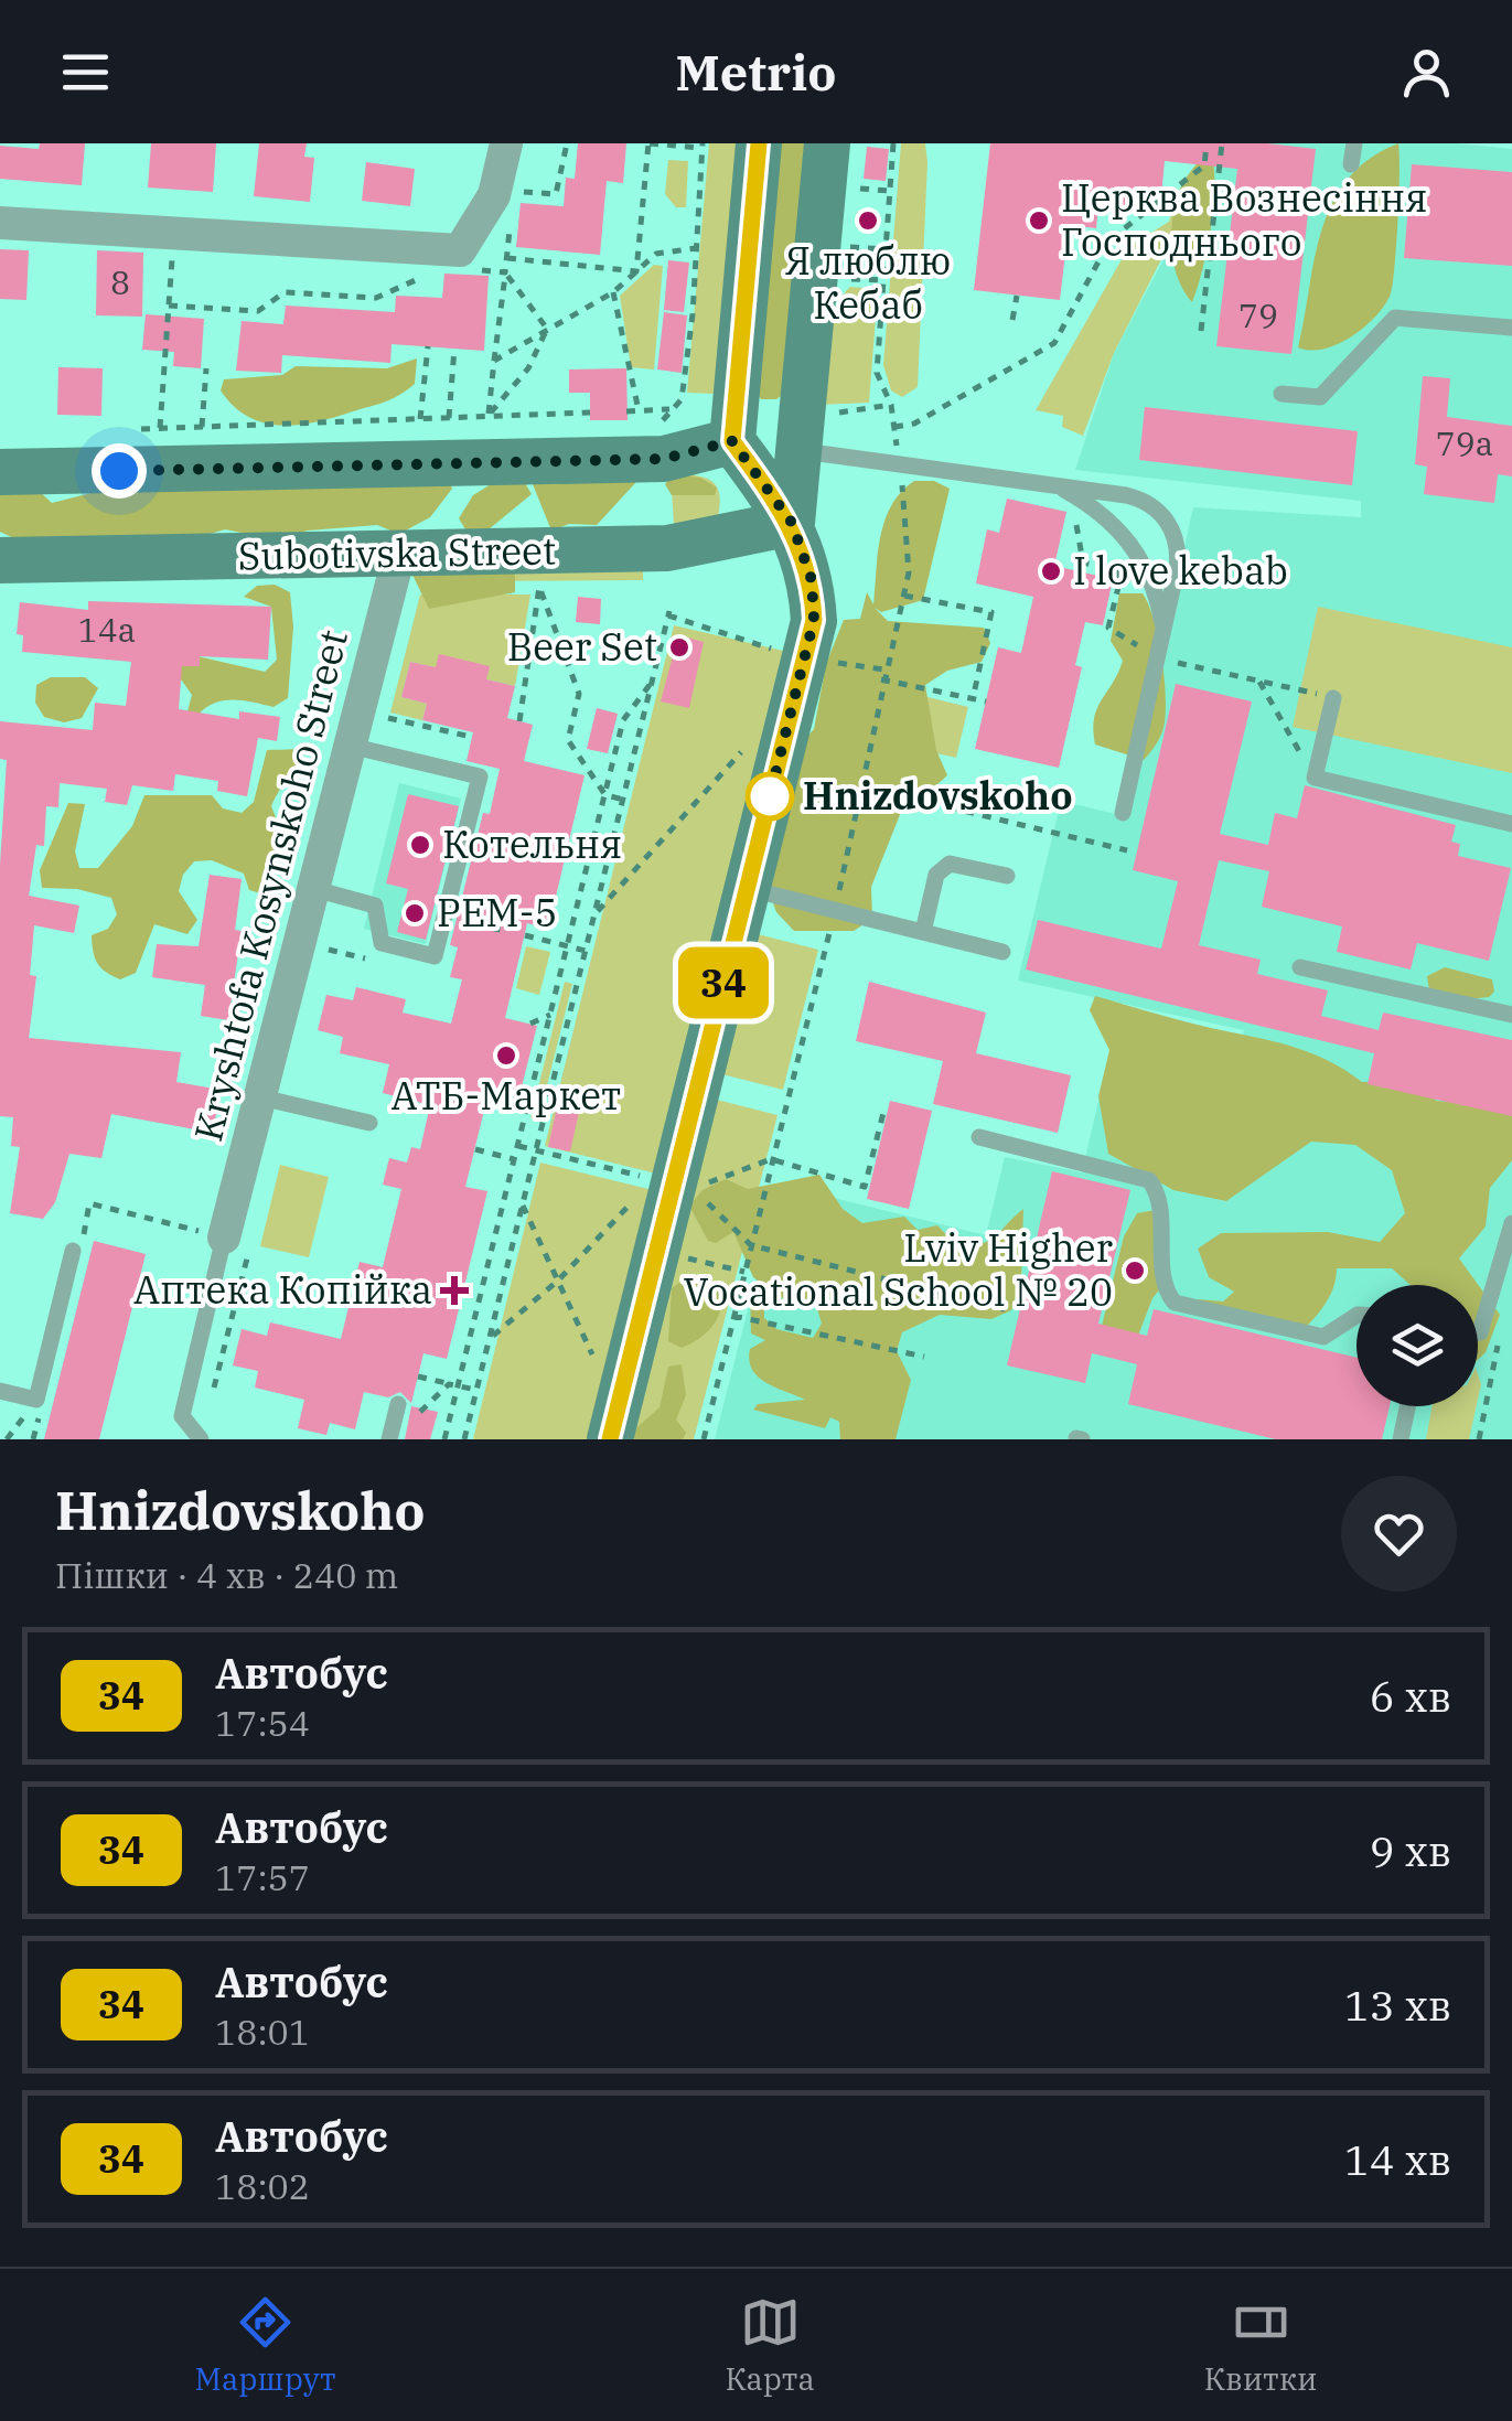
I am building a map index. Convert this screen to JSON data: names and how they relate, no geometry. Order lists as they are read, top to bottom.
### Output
{
  "streets": {
    "street": ["Subotivska Street", "Kryshtofa Kosynskoho Street"]
  },
  "crossings": [
    ["Subotivska Street", "Kryshtofa Kosynskoho Street"]
  ],
  "places": {
    "other": [
      "Я люблю Кебаб",
      "Церква Вознесіння Господнього",
      "I love kebab",
      "Beer Set",
      "Hnizdovskoho",
      "Котельня",
      "РЕМ-5",
      "АТБ-Маркет",
      "Lviv Higher Vocational School № 20"
    ],
    "health": ["Аптека Копійка"]
  },
  "lines": ["bus line 34"],
  "house_numbers": [
    "8",
    "79",
    "79а",
    "14а"
  ],
  "page": {
    "header": "Metrio",
    "on_map": "34",
    "heading": ["Hnizdovskoho", "Пішки · 4 хв · 240 m"],
    "list": [
      {
        "mark": "34",
        "name": "Автобус",
        "note": "17:54",
        "value": "6 хв"
      },
      {
        "mark": "34",
        "name": "Автобус",
        "note": "17:57",
        "value": "9 хв"
      },
      {
        "mark": "34",
        "name": "Автобус",
        "note": "18:01",
        "value": "13 хв"
      },
      {
        "mark": "34",
        "name": "Автобус",
        "note": "18:02",
        "value": "14 хв"
      }
    ],
    "tabs": ["Маршрут", "Карта", "Квитки"]
  }
}
